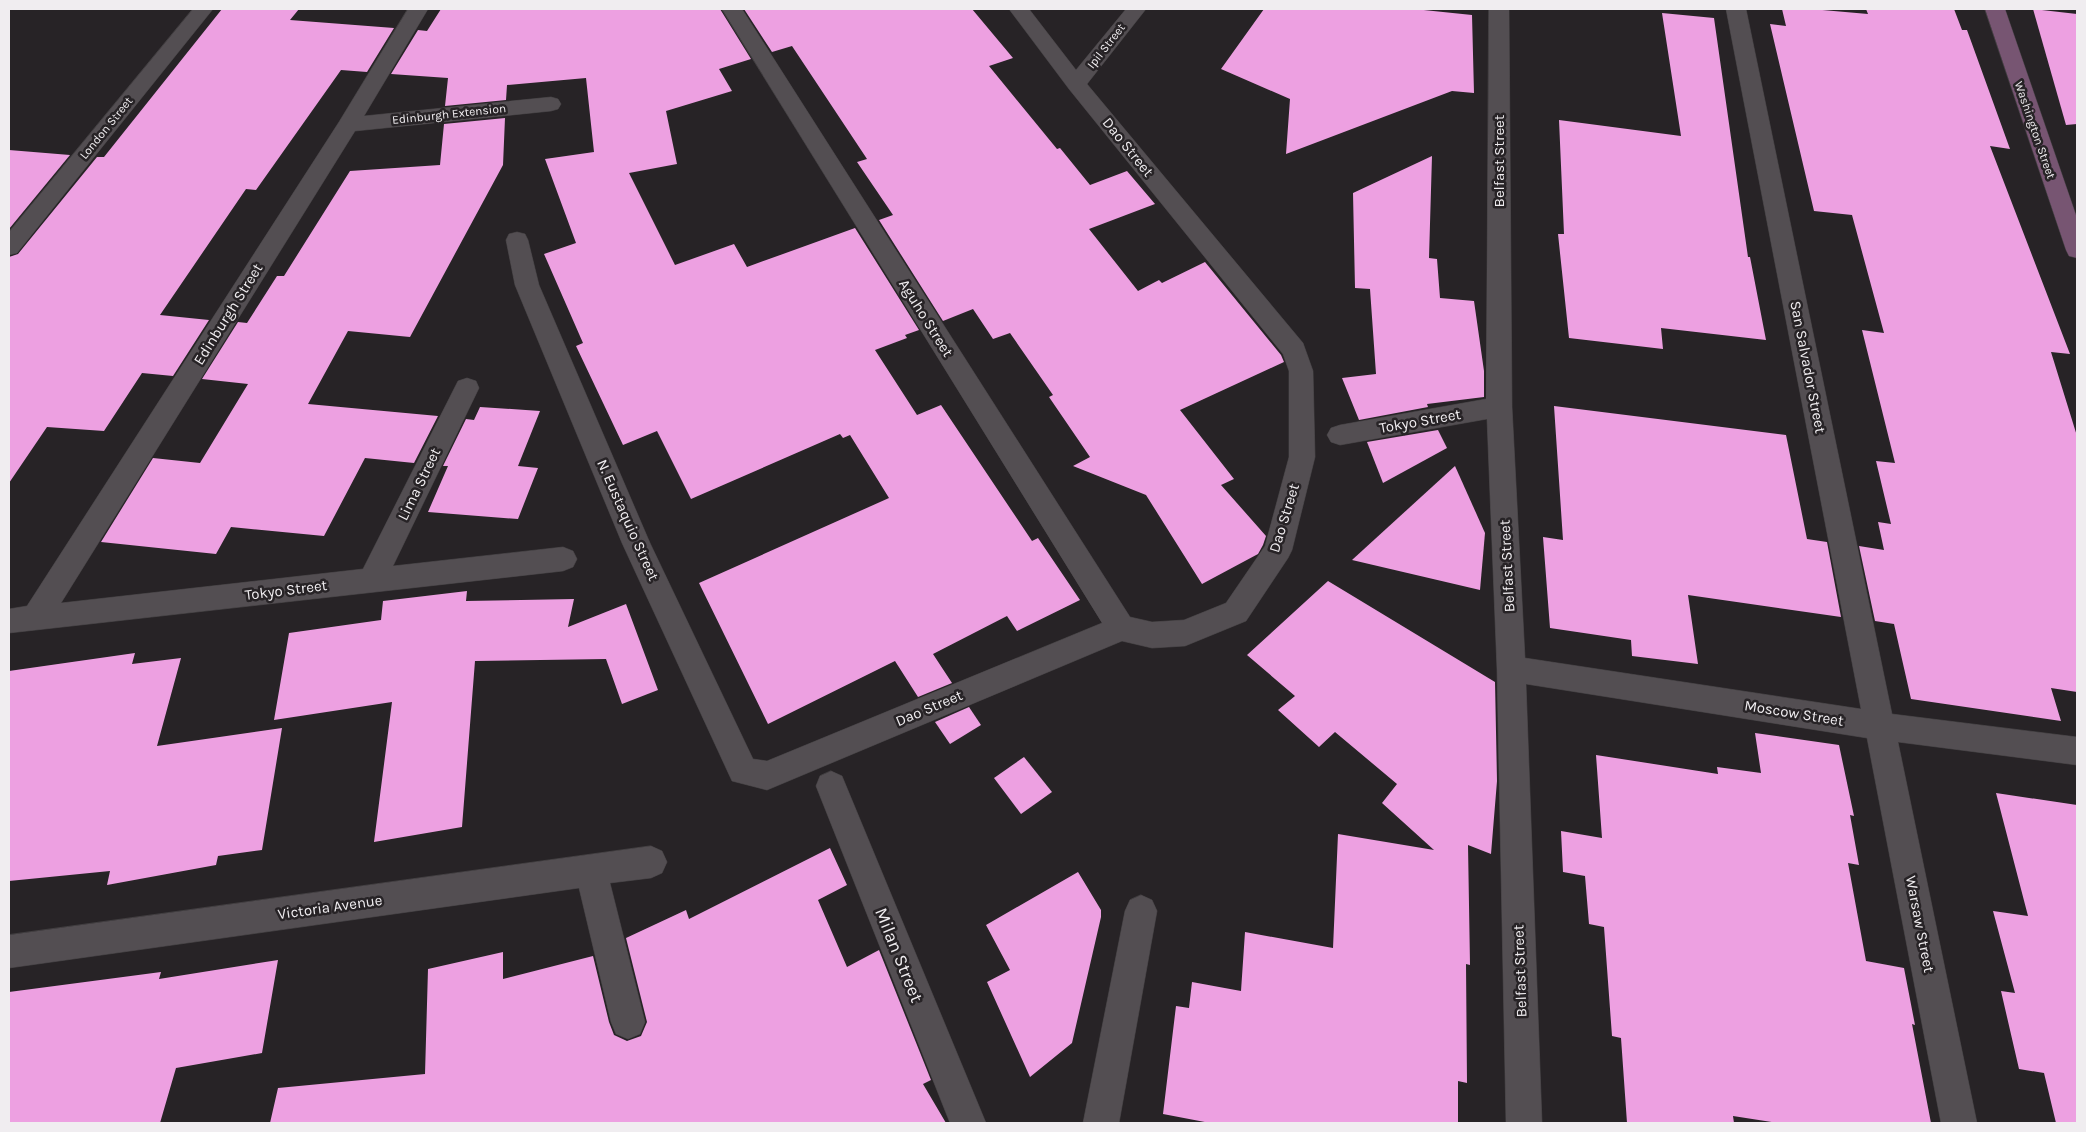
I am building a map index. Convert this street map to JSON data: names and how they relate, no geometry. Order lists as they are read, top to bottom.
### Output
{
  "streets": {
    "street": [
      "Ipil Street",
      "Edinburgh Extension",
      "London Street",
      "Washington Street",
      "Dao Street",
      "Belfast Street",
      "Edinburgh Street",
      "Aguho Street",
      "San Salvador Street",
      "Tokyo Street",
      "Lima Street",
      "N. Eustaquio Street",
      "Moscow Street",
      "Victoria Avenue",
      "Warsaw Street",
      "Milan Street"
    ]
  },
  "crossings": [
    ["Ipil Street", "Dao Street"],
    ["Edinburgh Extension", "Edinburgh Street"],
    ["Dao Street", "Aguho Street"],
    ["Dao Street", "N. Eustaquio Street"],
    ["Belfast Street", "Tokyo Street"],
    ["Belfast Street", "Moscow Street"],
    ["Edinburgh Street", "Tokyo Street"],
    ["San Salvador Street", "Moscow Street"],
    ["San Salvador Street", "Warsaw Street"],
    ["Tokyo Street", "Lima Street"],
    ["Moscow Street", "Warsaw Street"]
  ]
}
